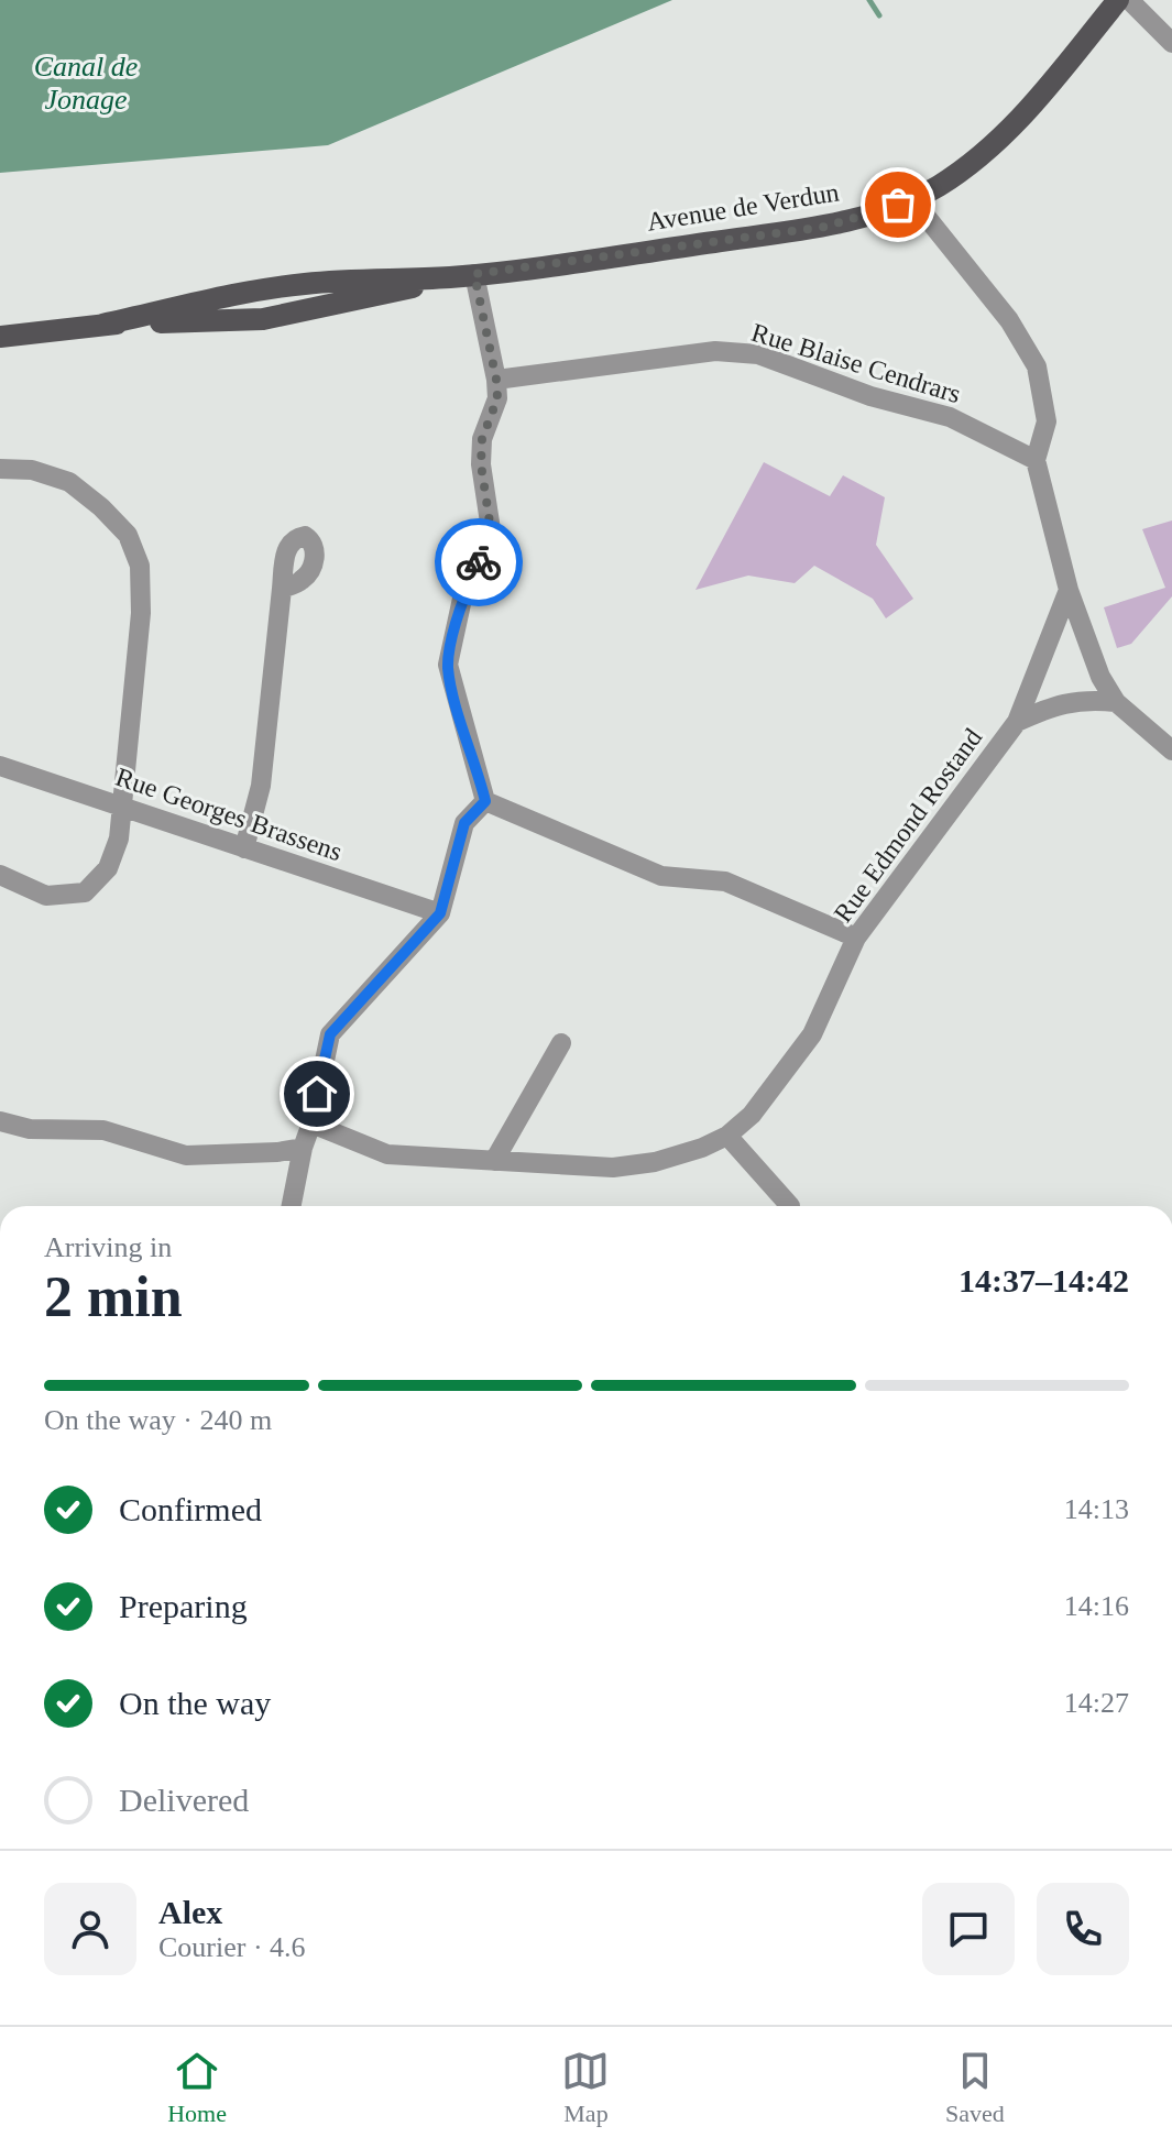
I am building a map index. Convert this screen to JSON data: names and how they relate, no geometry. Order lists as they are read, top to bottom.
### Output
{
  "streets": {
    "main road": ["Avenue de Verdun"],
    "street": ["Rue Blaise Cendrars", "Rue Georges Brassens", "Rue Edmond Rostand"]
  },
  "water": ["Canal de Jonage"],
  "page": {
    "heading": ["2 min", "Arriving in", "14:37–14:42"],
    "panel": ["Alex", "Courier · 4.6"],
    "bar": "On the way · 240 m",
    "list": [
      ["Confirmed", "14:13"],
      ["Preparing", "14:16"],
      ["On the way", "14:27"],
      "Delivered"
    ],
    "tabs": ["Home", "Map", "Saved"]
  }
}
